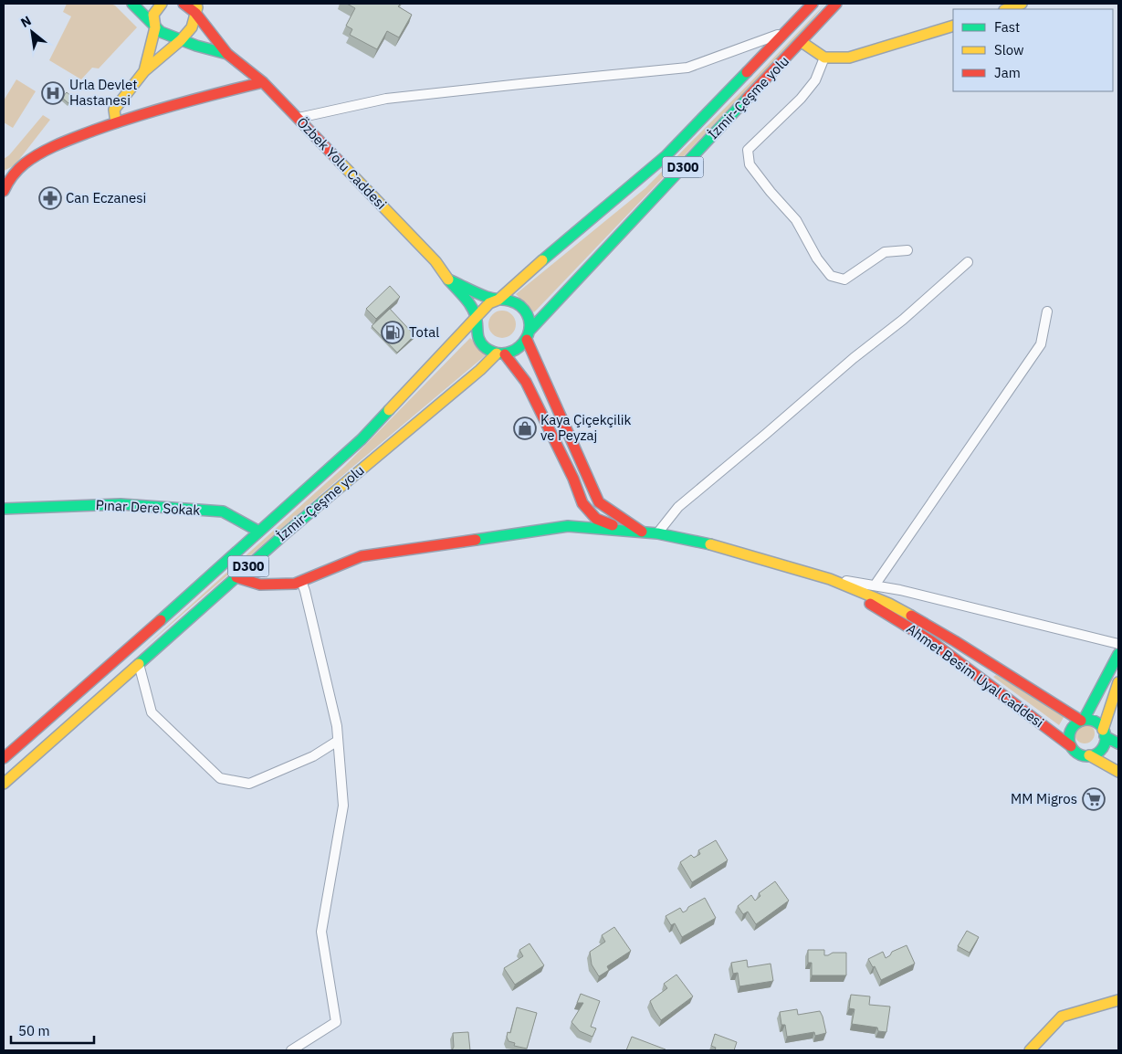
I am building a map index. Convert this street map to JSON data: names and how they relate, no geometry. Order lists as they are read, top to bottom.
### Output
{
  "streets": {
    "main road": [
      "İzmir-Çeşme yolu",
      "Özbek Yolu Caddesi",
      "D300",
      "Pınar Dere Sokak",
      "Ahmet Besim Uyal Caddesi"
    ]
  },
  "crossings": [
    ["İzmir-Çeşme yolu", "Özbek Yolu Caddesi"],
    ["İzmir-Çeşme yolu", "D300"],
    ["İzmir-Çeşme yolu", "Pınar Dere Sokak"],
    ["Özbek Yolu Caddesi", "D300"]
  ],
  "places": {
    "hospital": ["Urla Devlet Hastanesi"],
    "pharmacy": ["Can Eczanesi"],
    "fuel station": ["Total"],
    "shop": ["Kaya Çiçekçilik ve Peyzaj"],
    "supermarket": ["MM Migros"]
  },
  "legend": ["Fast", "Slow", "Jam"],
  "scale_bar": "50 m",
  "north": "top left"
}
